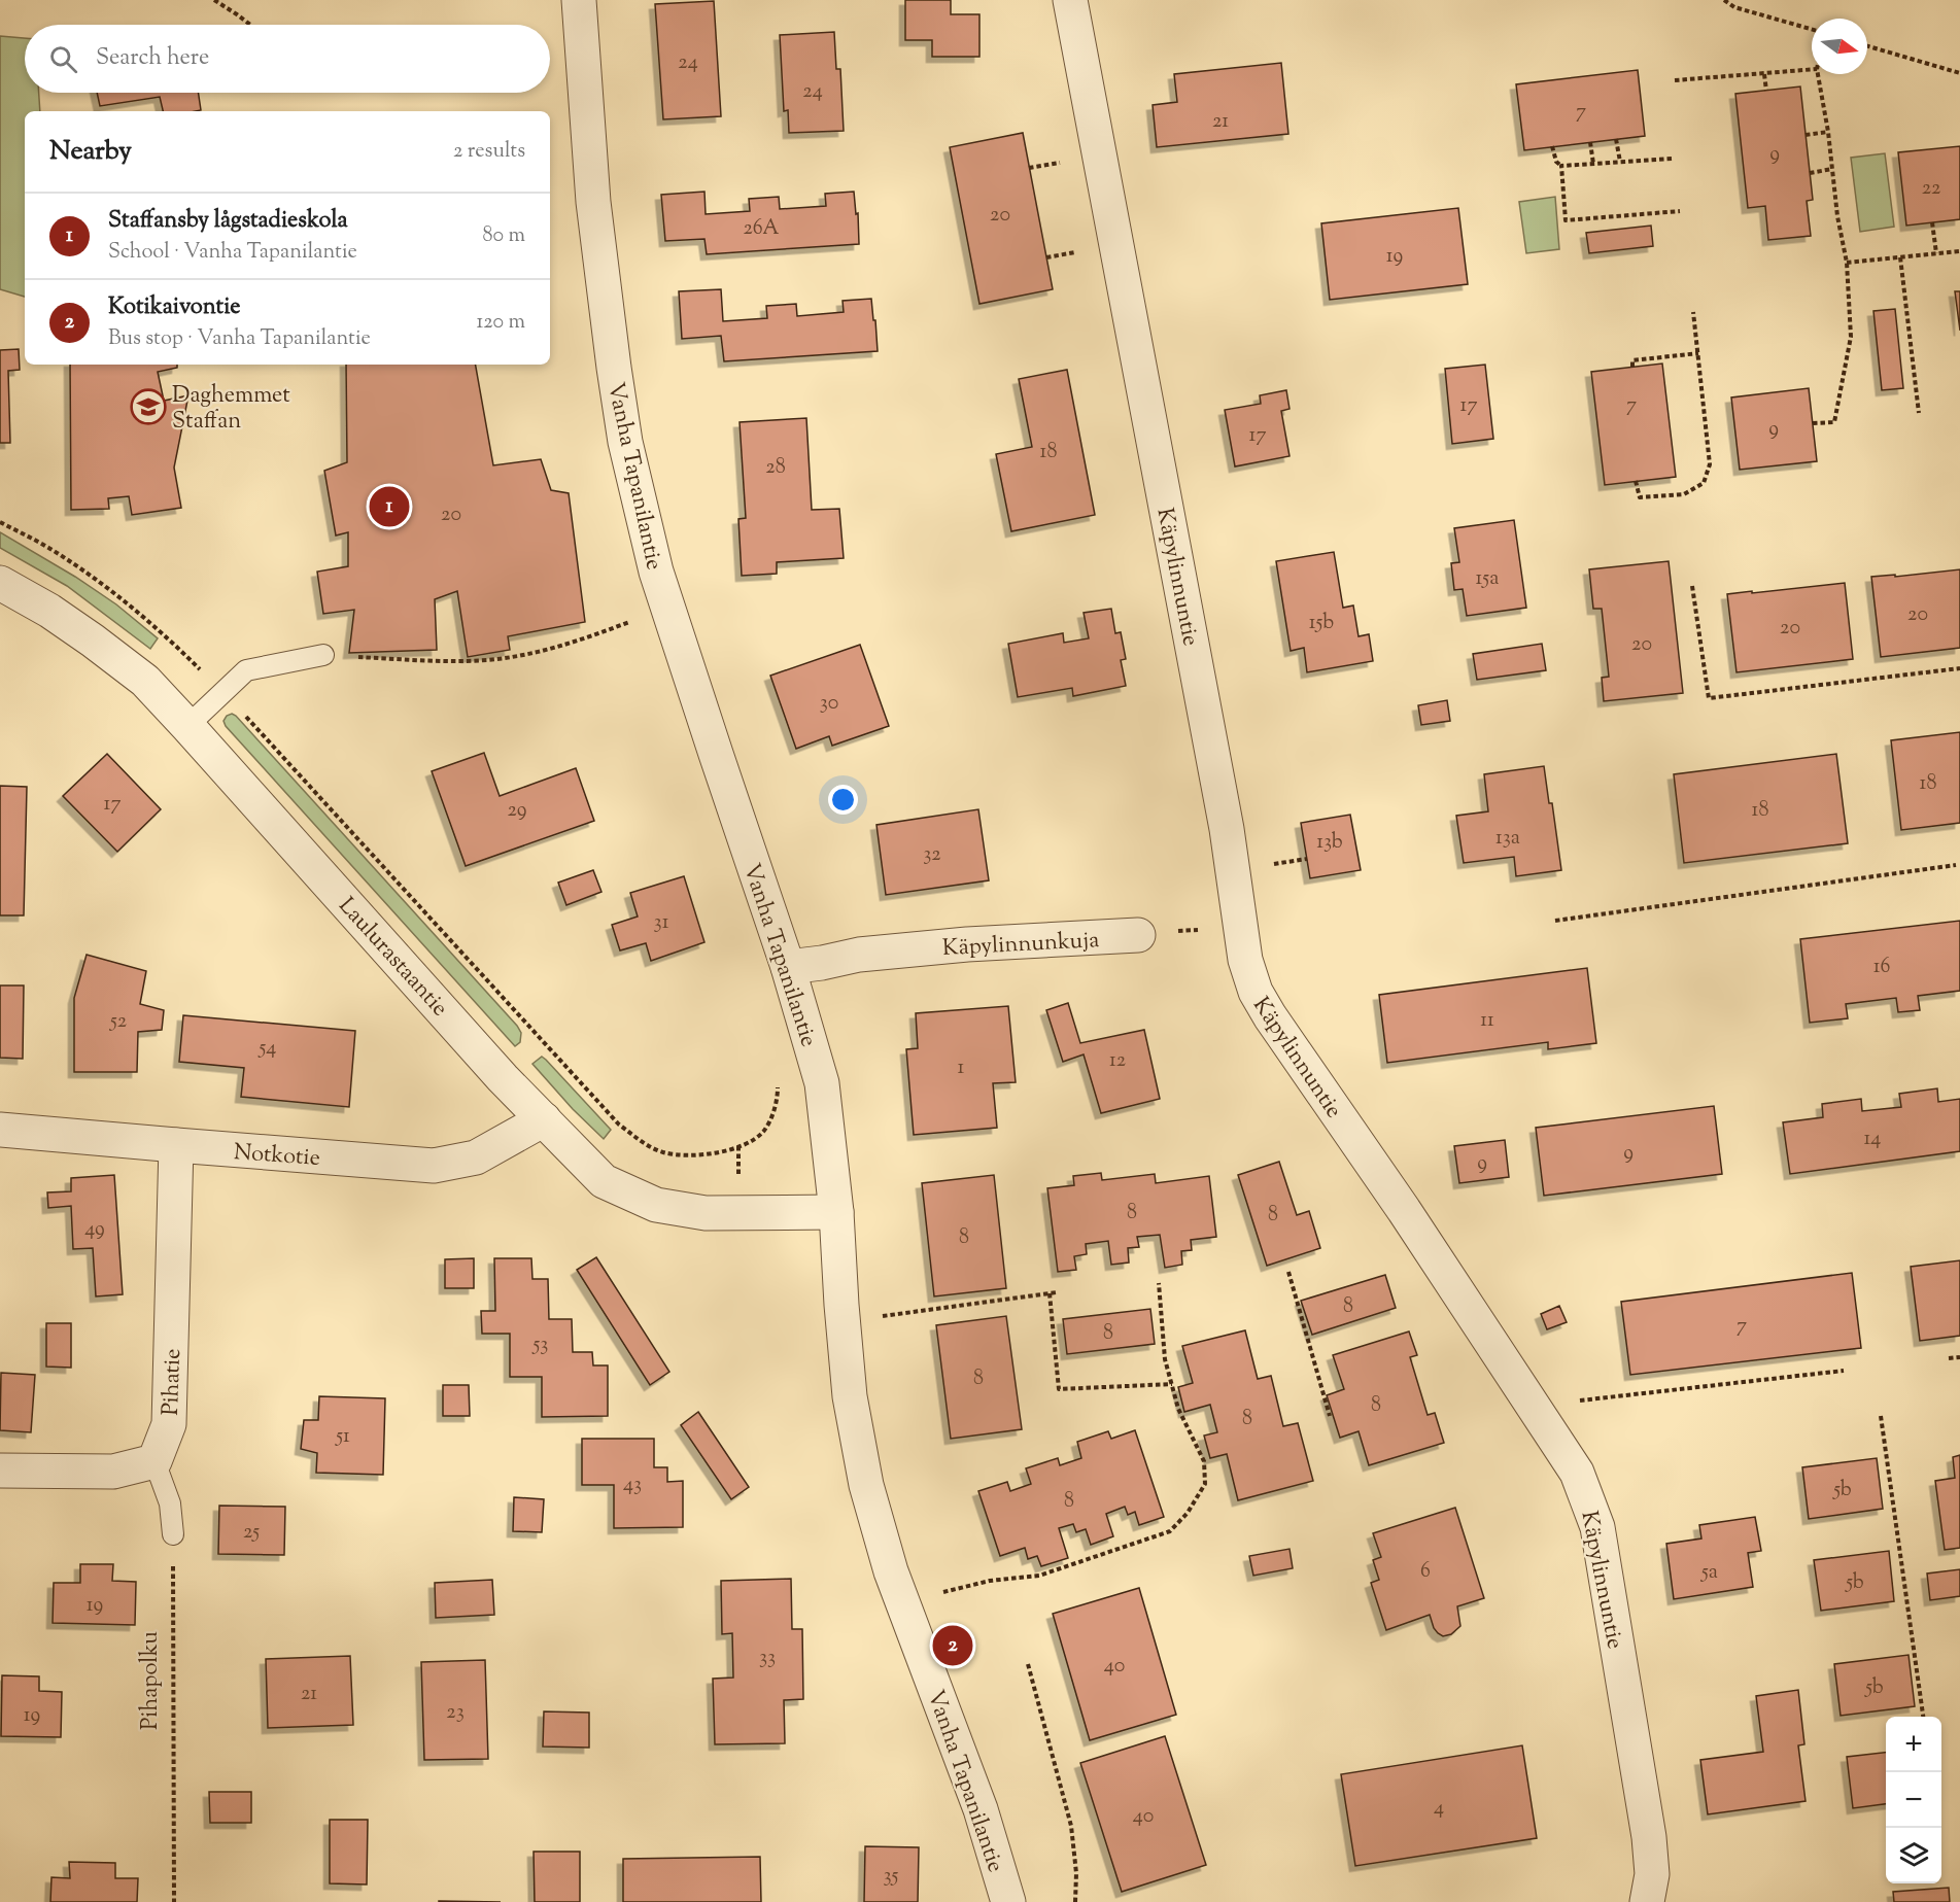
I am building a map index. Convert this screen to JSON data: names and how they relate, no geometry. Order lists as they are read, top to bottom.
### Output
{
  "streets": {
    "street": [
      "Vanha Tapanilantie",
      "Käpylinnuntie",
      "Käpylinnunkuja",
      "Laulurastaantie",
      "Notkotie",
      "Pihatie"
    ],
    "path": ["Pihapolku"]
  },
  "crossings": [
    ["Vanha Tapanilantie", "Käpylinnunkuja"],
    ["Vanha Tapanilantie", "Laulurastaantie"],
    ["Laulurastaantie", "Notkotie"],
    ["Notkotie", "Pihatie"]
  ],
  "places": {
    "school or university": ["Daghemmet Staffan"]
  },
  "house_numbers": [
    "24",
    "24",
    "7",
    "21",
    "9",
    "22",
    "20",
    "26A",
    "19",
    "17",
    "7",
    "9",
    "17",
    "18",
    "28",
    "20",
    "15a",
    "20",
    "15b",
    "20",
    "20",
    "30",
    "18",
    "17",
    "29",
    "18",
    "13a",
    "13b",
    "32",
    "31",
    "16",
    "11",
    "52",
    "54",
    "12",
    "1",
    "14",
    "9",
    "9",
    "8",
    "8",
    "49",
    "8",
    "8",
    "7",
    "8",
    "53",
    "8",
    "8",
    "8",
    "51",
    "43",
    "5b",
    "8",
    "25",
    "6",
    "5a",
    "5b",
    "19",
    "33",
    "40",
    "5b",
    "21",
    "23",
    "19",
    "4",
    "40",
    "35"
  ],
  "north": "right",
  "page": {
    "search": "Search here",
    "heading": ["Nearby", "2 results"],
    "list": [
      {
        "mark": "1",
        "name": "Staffansby lågstadieskola",
        "note": "School · Vanha Tapanilantie",
        "value": "80 m"
      },
      {
        "mark": "2",
        "name": "Kotikaivontie",
        "note": "Bus stop · Vanha Tapanilantie",
        "value": "120 m"
      }
    ],
    "pins": ["1", "2"],
    "map_buttons": ["+", "−"]
  }
}
